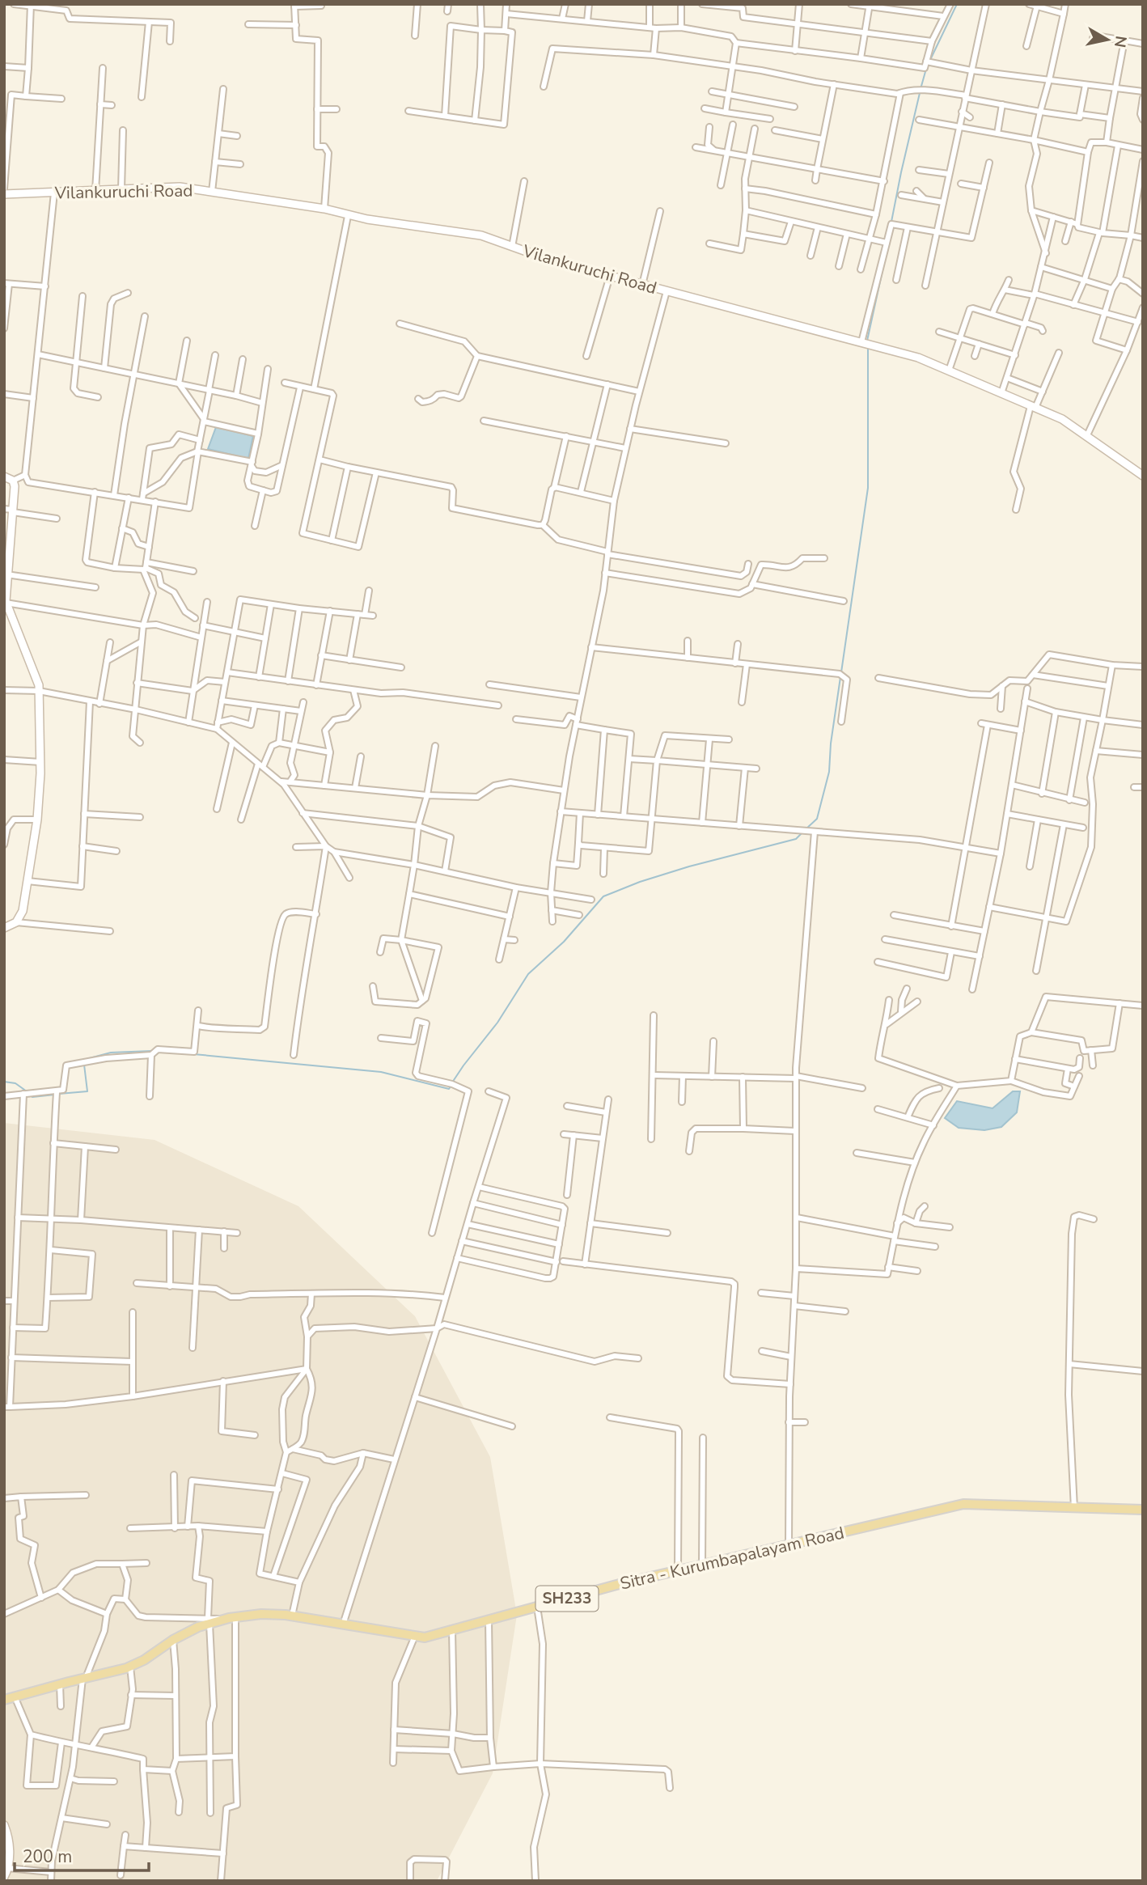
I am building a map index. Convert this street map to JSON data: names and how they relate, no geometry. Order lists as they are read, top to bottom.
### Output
{
  "streets": {
    "main road": ["Sitra - Kurumbapalayam Road", "SH233"],
    "street": ["Vilankuruchi Road"]
  },
  "scale_bar": "200 m",
  "north": "right"
}
